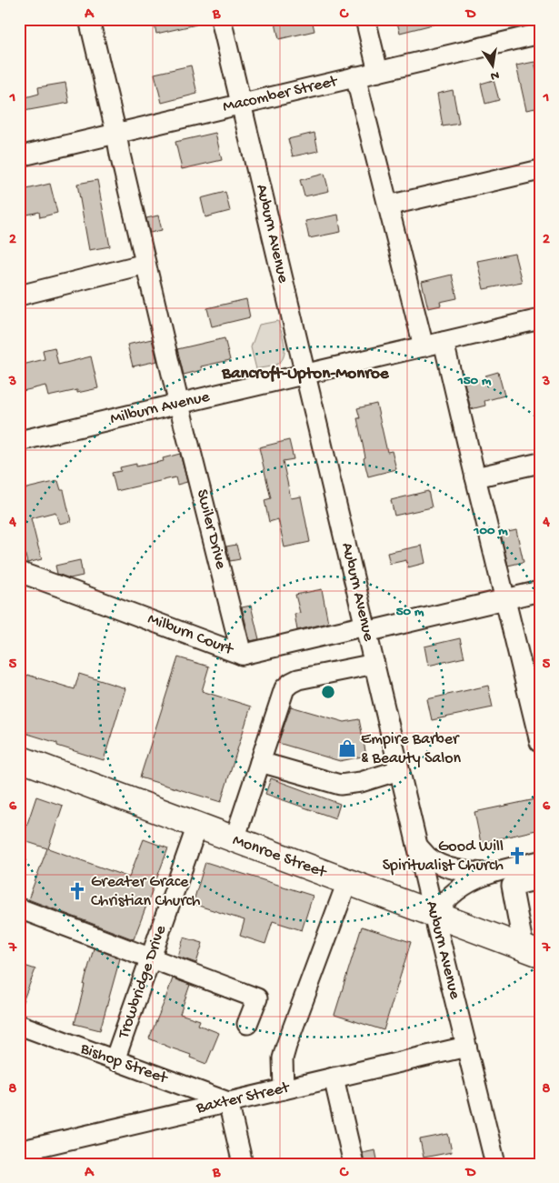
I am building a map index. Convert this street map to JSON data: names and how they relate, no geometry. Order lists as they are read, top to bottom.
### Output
{
  "streets": {
    "main road": ["Monroe Street"],
    "street": [
      "Macomber Street",
      "Auburn Avenue",
      "Milburn Avenue",
      "Swiler Drive",
      "Milburn Court",
      "Trowbridge Drive",
      "Bishop Street",
      "Baxter Street"
    ]
  },
  "crossings": [
    ["Macomber Street", "Auburn Avenue"],
    ["Macomber Street", "Swiler Drive"],
    ["Auburn Avenue", "Milburn Avenue"],
    ["Auburn Avenue", "Milburn Court"],
    ["Auburn Avenue", "Monroe Street"],
    ["Auburn Avenue", "Baxter Street"],
    ["Milburn Avenue", "Swiler Drive"],
    ["Swiler Drive", "Milburn Court"],
    ["Monroe Street", "Trowbridge Drive"],
    ["Trowbridge Drive", "Bishop Street"],
    ["Bishop Street", "Baxter Street"]
  ],
  "districts": ["Bancroft-Upton-Monroe"],
  "places": {
    "shop": ["Empire Barber & Beauty Salon"],
    "church": ["Good Will Spiritualist Church", "Greater Grace Christian Church"]
  },
  "north": "bottom",
  "grid": {
    "columns": [
      "A",
      "B",
      "C",
      "D"
    ],
    "rows": [
      "1",
      "2",
      "3",
      "4",
      "5",
      "6",
      "7",
      "8"
    ]
  },
  "rings": ["150 m", "100 m", "50 m"]
}
